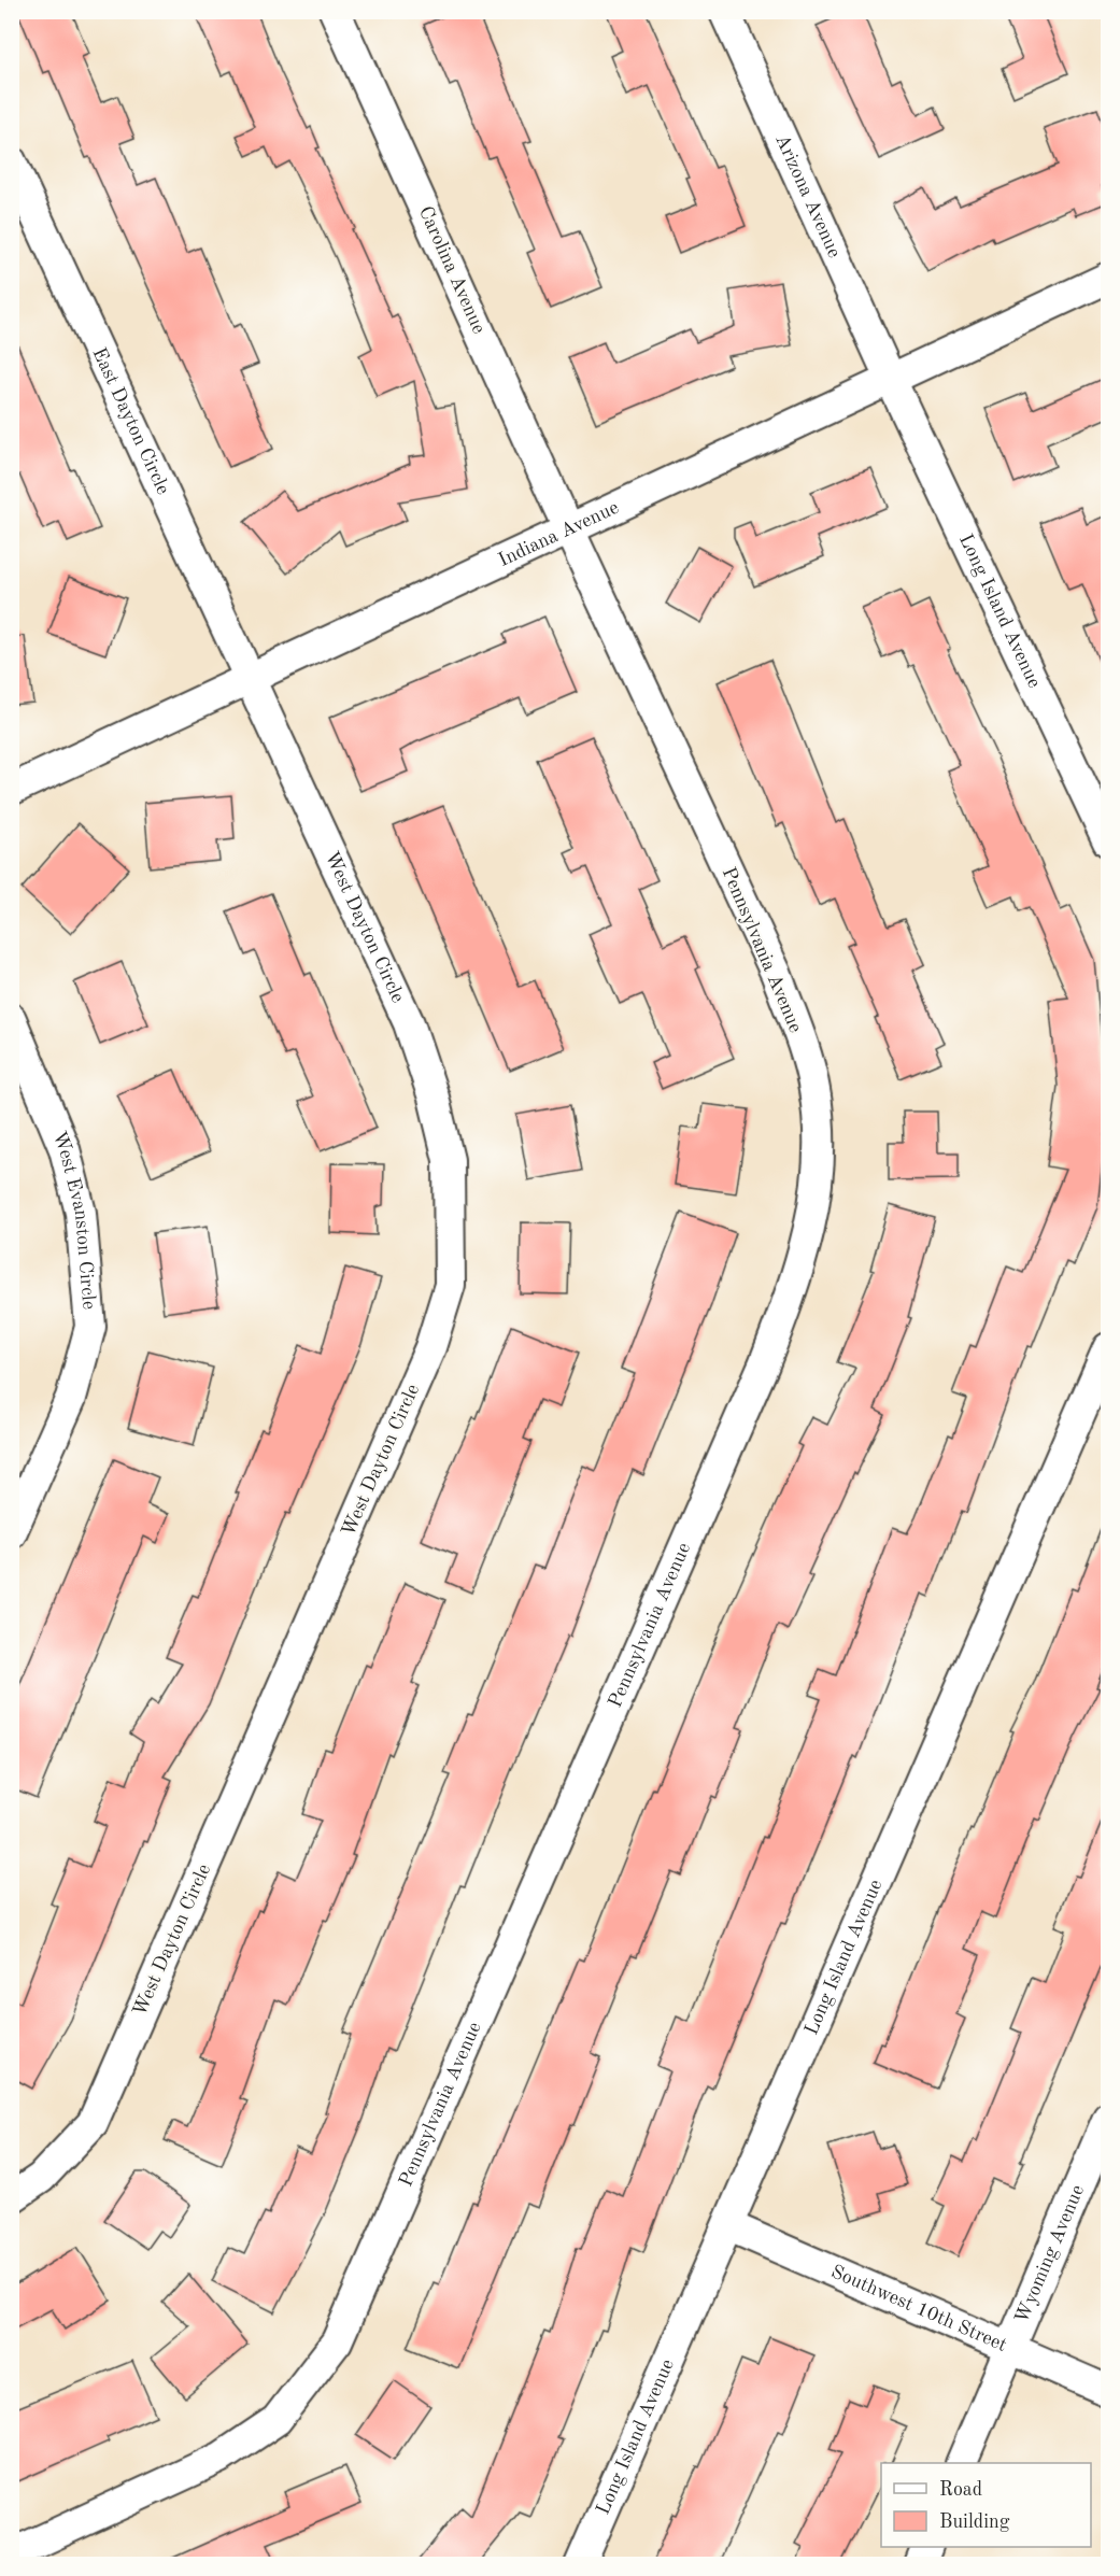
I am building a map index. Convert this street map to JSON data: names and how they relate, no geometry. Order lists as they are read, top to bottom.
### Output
{
  "streets": {
    "street": [
      "Arizona Avenue",
      "Carolina Avenue",
      "East Dayton Circle",
      "Indiana Avenue",
      "Long Island Avenue",
      "West Dayton Circle",
      "Pennsylvania Avenue",
      "West Evanston Circle",
      "Wyoming Avenue",
      "Southwest 10th Street"
    ]
  },
  "crossings": [
    ["Arizona Avenue", "Indiana Avenue"],
    ["Arizona Avenue", "Long Island Avenue"],
    ["Carolina Avenue", "Indiana Avenue"],
    ["Carolina Avenue", "Pennsylvania Avenue"],
    ["East Dayton Circle", "Indiana Avenue"],
    ["East Dayton Circle", "West Dayton Circle"],
    ["Indiana Avenue", "Long Island Avenue"],
    ["Indiana Avenue", "West Dayton Circle"],
    ["Indiana Avenue", "Pennsylvania Avenue"],
    ["Long Island Avenue", "Southwest 10th Street"],
    ["Wyoming Avenue", "Southwest 10th Street"]
  ],
  "legend": ["Road", "Building"]
}
